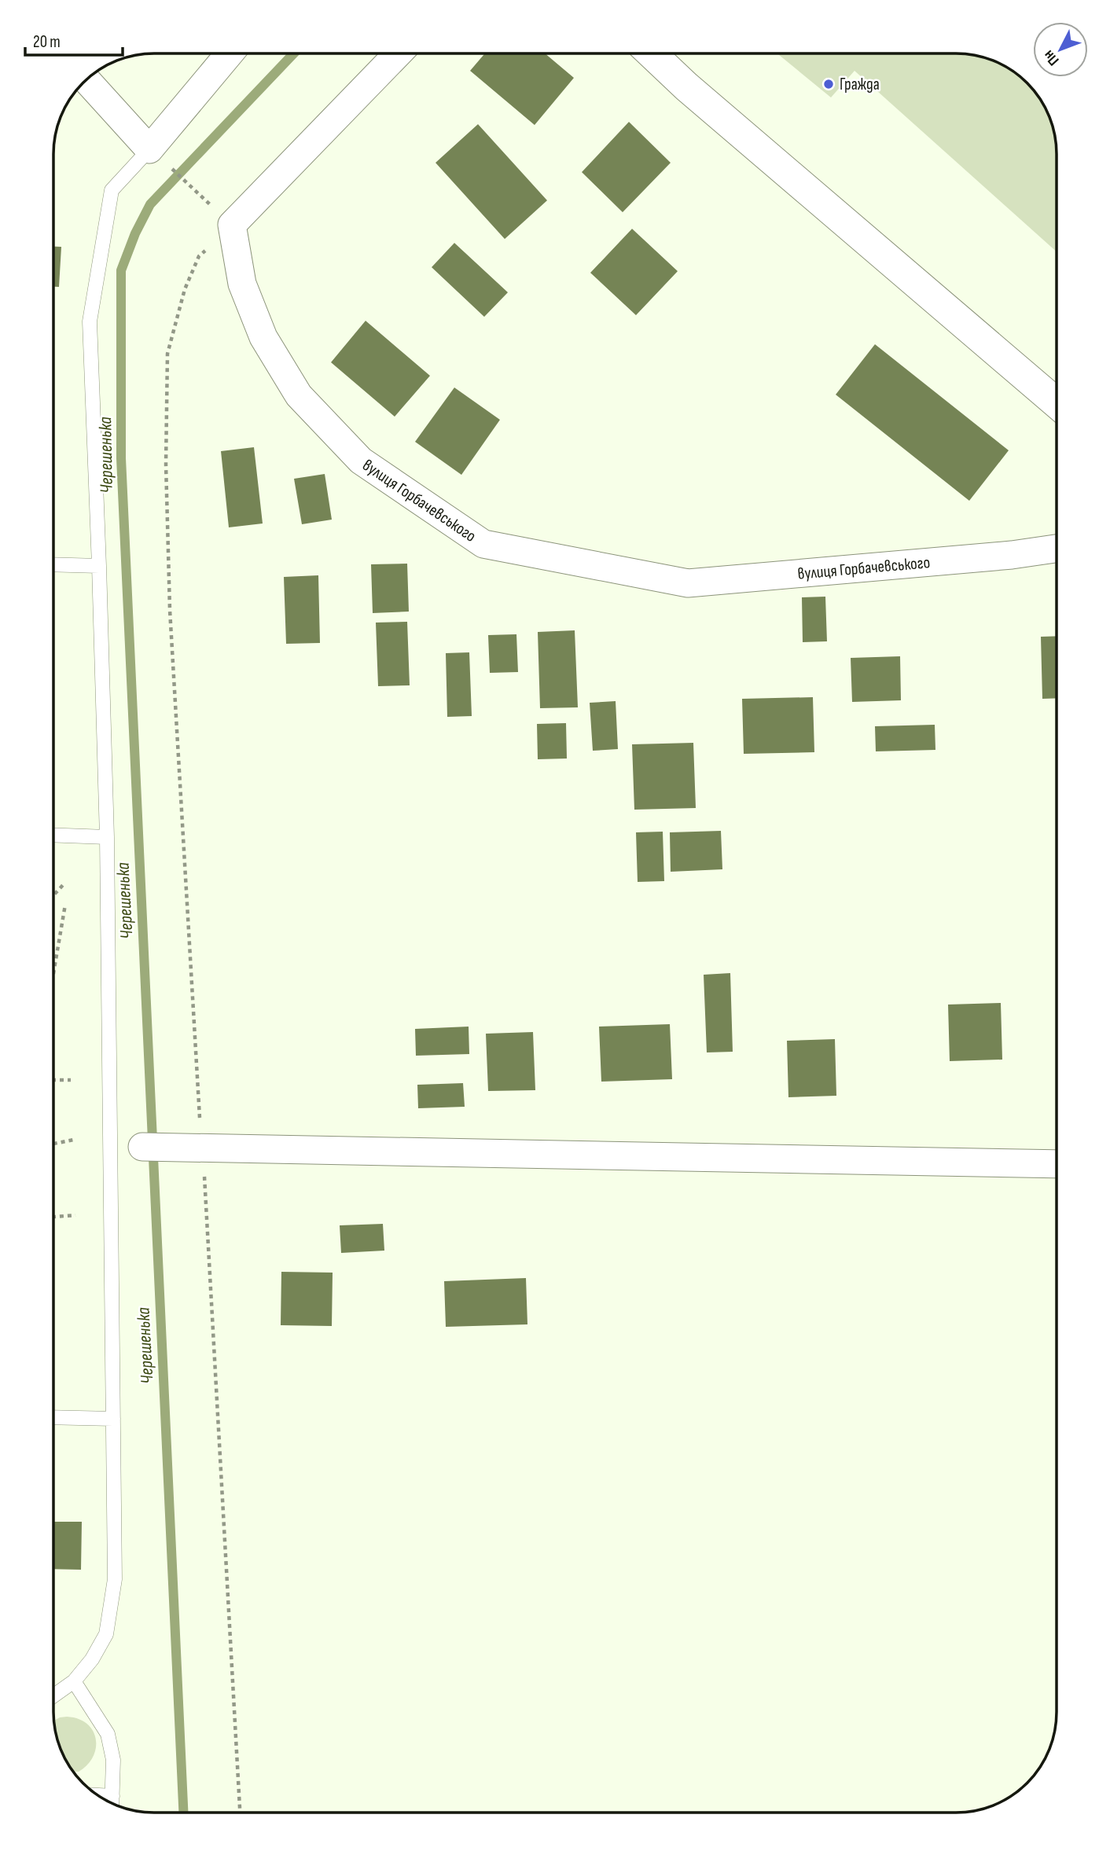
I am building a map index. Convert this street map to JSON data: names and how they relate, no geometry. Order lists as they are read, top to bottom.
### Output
{
  "streets": {
    "street": ["вулиця Горбачевського"]
  },
  "water": ["Черешенька"],
  "places": ["Гражда"],
  "scale_bar": "20 m",
  "north": "bottom left"
}
